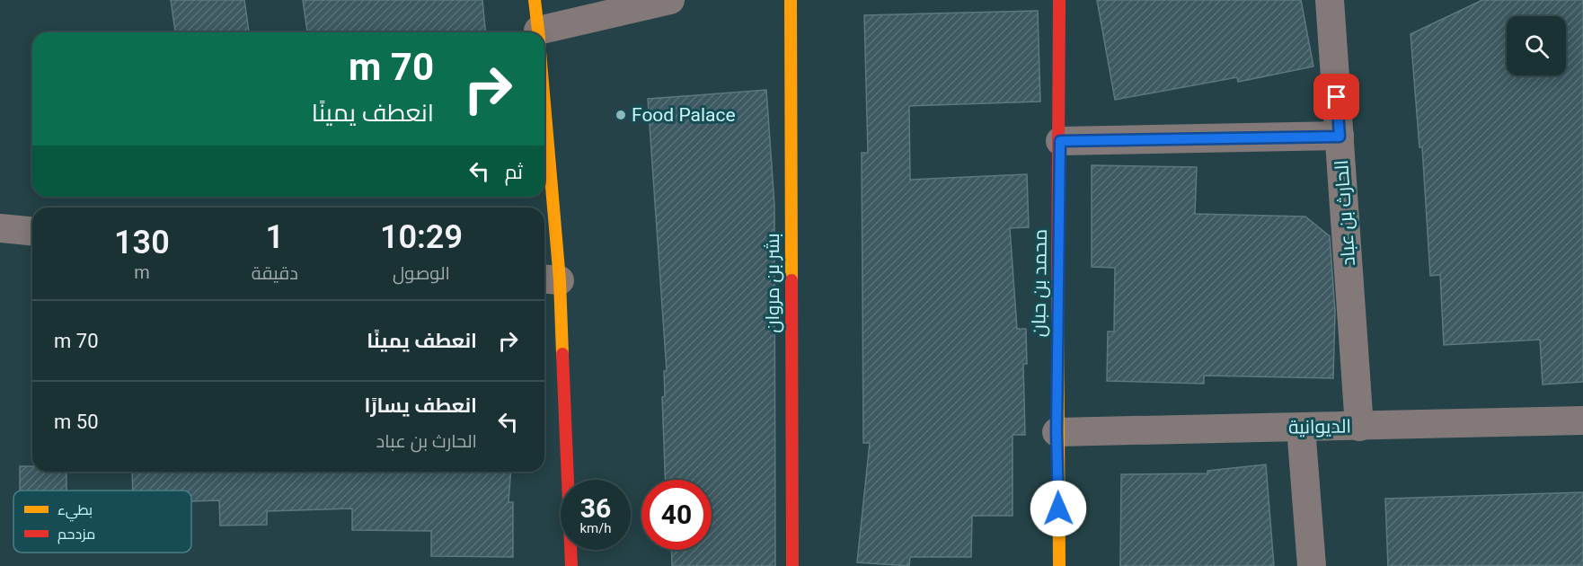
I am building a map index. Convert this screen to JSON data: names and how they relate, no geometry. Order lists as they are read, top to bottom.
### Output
{
  "streets": {
    "street": [
      "الحارث بن عباد",
      "بشر بن مروان",
      "محمد بن حبان",
      "الديوانية"
    ]
  },
  "crossings": [
    ["الحارث بن عباد", "الديوانية"],
    ["محمد بن حبان", "الديوانية"]
  ],
  "places": ["Food Palace"],
  "legend": ["بطيء", "مزدحم"],
  "page": {
    "turn": ["70 m", "انعطف يمينًا"],
    "then": "ثم",
    "eta": [
      "10:29",
      "الوصول",
      "1",
      "دقيقة",
      "130",
      "m"
    ],
    "list": [
      {
        "name": "انعطف يمينًا",
        "value": "70 m"
      },
      {
        "name": "انعطف يسارًا",
        "note": "الحارث بن عباد",
        "value": "50 m"
      }
    ],
    "speed": "36 km/h",
    "limit": "40"
  }
}
